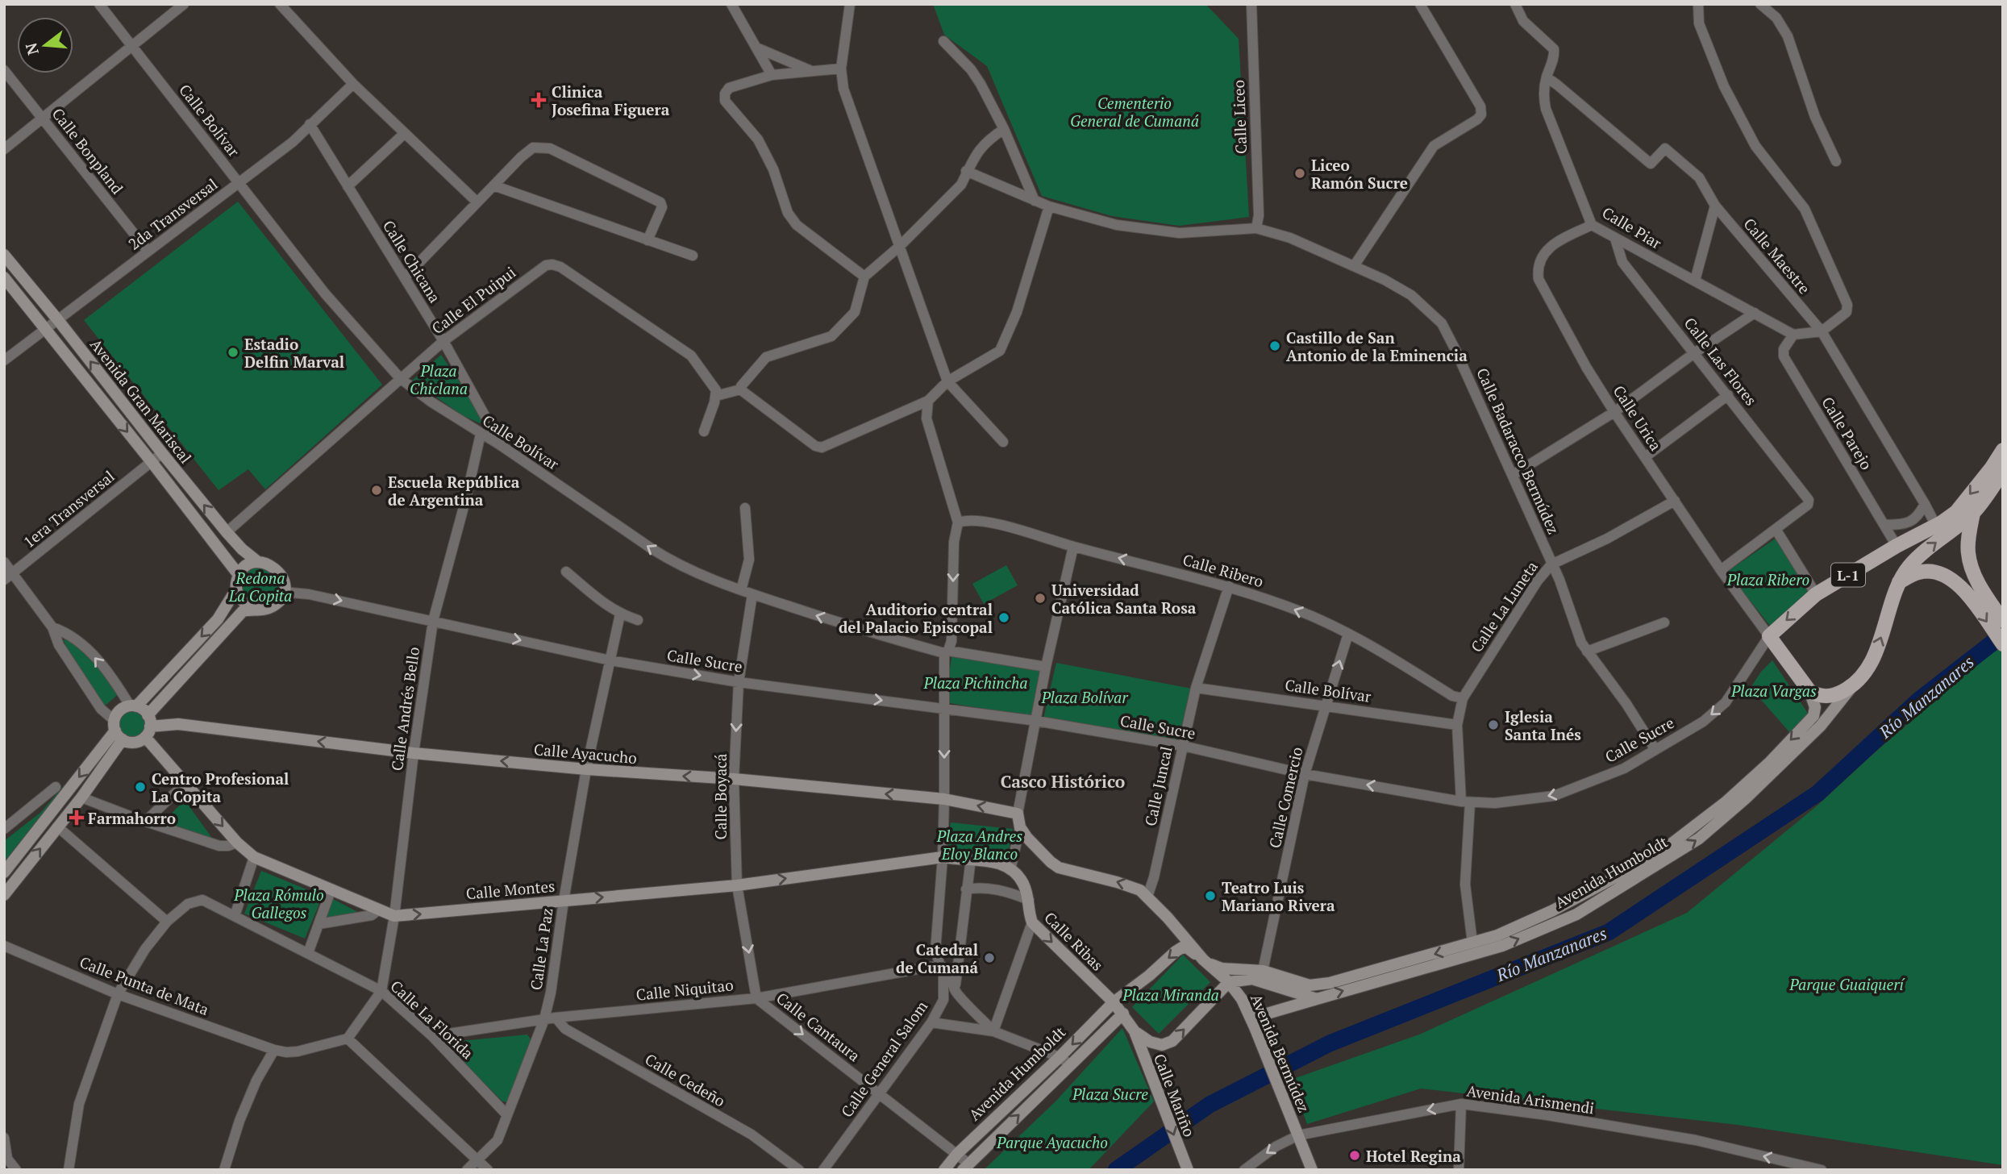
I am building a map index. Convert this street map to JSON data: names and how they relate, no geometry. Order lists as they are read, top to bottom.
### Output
{
  "streets": {
    "main road": ["L-1", "Avenida Humboldt"],
    "street": [
      "Calle Liceo",
      "Calle Bolívar",
      "Calle Bonpland",
      "2da Transversal",
      "Calle Piar",
      "Calle Maestre",
      "Calle Chicana",
      "Calle El Puipui",
      "Calle Las Flores",
      "Avenida Gran Mariscal",
      "Calle Urica",
      "Calle Parejo",
      "Calle Badaracco Bermúdez",
      "1era Transversal",
      "Calle Ribero",
      "Calle La Luneta",
      "Calle Sucre",
      "Calle Andrés Bello",
      "Calle Ayacucho",
      "Calle Juncal",
      "Calle Boyacá",
      "Calle Comercio",
      "Calle Montes",
      "Calle Ribas",
      "Calle La Paz",
      "Calle Punta de Mata",
      "Calle Niquitao",
      "Calle La Florida",
      "Calle Cantaura",
      "Avenida Bermúdez",
      "Calle General Salom",
      "Calle Cedeño",
      "Calle Mariño",
      "Avenida Arismendi"
    ]
  },
  "crossings": [
    ["Calle Liceo", "Calle Badaracco Bermúdez"],
    ["Calle Bolívar", "2da Transversal"],
    ["Calle Bolívar", "Calle Chicana"],
    ["Calle Bolívar", "Calle El Puipui"],
    ["Calle Bolívar", "Calle Andrés Bello"],
    ["Calle Bolívar", "Calle Juncal"],
    ["Calle Bolívar", "Calle Boyacá"],
    ["Calle Bolívar", "Calle Comercio"],
    ["Calle Bolívar", "Calle General Salom"],
    ["Calle Bonpland", "2da Transversal"],
    ["2da Transversal", "Calle Chicana"],
    ["2da Transversal", "Avenida Gran Mariscal"],
    ["Calle Piar", "Calle Maestre"],
    ["Calle Piar", "Calle Las Flores"],
    ["Calle Piar", "Calle Urica"],
    ["Calle Piar", "Calle Parejo"],
    ["Calle Maestre", "L-1"],
    ["Calle Chicana", "Calle El Puipui"],
    ["Calle El Puipui", "Avenida Gran Mariscal"],
    ["Avenida Gran Mariscal", "1era Transversal"],
    ["Avenida Gran Mariscal", "Calle Sucre"],
    ["Calle Urica", "L-1"],
    ["Calle Urica", "Calle La Luneta"],
    ["Calle Urica", "Calle Sucre"],
    ["Calle Parejo", "L-1"],
    ["Calle Badaracco Bermúdez", "Calle La Luneta"],
    ["Calle Badaracco Bermúdez", "Calle Sucre"],
    ["Calle Ribero", "Calle La Luneta"],
    ["Calle Ribero", "Calle Juncal"],
    ["Calle Ribero", "Calle Comercio"],
    ["Calle Ribero", "Calle General Salom"],
    ["L-1", "Calle Sucre"],
    ["Calle Sucre", "Calle Andrés Bello"],
    ["Calle Sucre", "Calle Juncal"],
    ["Calle Sucre", "Calle Boyacá"],
    ["Calle Sucre", "Calle Comercio"],
    ["Calle Sucre", "Calle La Paz"],
    ["Calle Sucre", "Calle General Salom"],
    ["Calle Andrés Bello", "Calle Ayacucho"],
    ["Calle Andrés Bello", "Calle Montes"],
    ["Calle Andrés Bello", "Calle La Florida"],
    ["Calle Ayacucho", "Calle Boyacá"],
    ["Calle Ayacucho", "Calle Montes"],
    ["Calle Ayacucho", "Calle La Paz"],
    ["Calle Ayacucho", "Calle General Salom"],
    ["Calle Boyacá", "Calle Montes"],
    ["Calle Boyacá", "Calle Niquitao"],
    ["Calle Boyacá", "Calle Cantaura"],
    ["Calle Comercio", "Avenida Humboldt"],
    ["Avenida Humboldt", "Calle Ribas"],
    ["Avenida Humboldt", "Calle Cantaura"],
    ["Avenida Humboldt", "Avenida Bermúdez"],
    ["Calle Montes", "Calle La Paz"],
    ["Calle Montes", "Calle General Salom"],
    ["Calle La Paz", "Calle Niquitao"],
    ["Calle La Paz", "Calle La Florida"],
    ["Calle Niquitao", "Calle La Florida"],
    ["Calle Niquitao", "Calle Cantaura"],
    ["Calle Niquitao", "Calle General Salom"],
    ["Calle Niquitao", "Calle Cedeño"],
    ["Calle Cantaura", "Calle General Salom"],
    ["Avenida Bermúdez", "Avenida Arismendi"]
  ],
  "one_way": [
    "Calle Ribero",
    "Calle Ayacucho",
    "Calle Boyacá",
    "Calle Montes",
    "Calle Cantaura",
    "Calle Mariño",
    "Avenida Arismendi"
  ],
  "districts": ["Casco Histórico"],
  "water": ["Río Manzanares"],
  "parks": [
    "Cementerio General de Cumaná",
    "Plaza Chiclana",
    "Redona La Copita",
    "Plaza Ribero",
    "Plaza Pichincha",
    "Plaza Vargas",
    "Plaza Bolívar",
    "Plaza Andres Eloy Blanco",
    "Plaza Rómulo Gallegos",
    "Parque Guaiquerí",
    "Plaza Miranda",
    "Plaza Sucre",
    "Parque Ayacucho"
  ],
  "places": {
    "health": ["Clinica Josefina Figuera", "Farmahorro"],
    "other": [
      "Liceo Ramón Sucre",
      "Castillo de San Antonio de la Eminencia",
      "Estadio Delfin Marval",
      "Escuela República de Argentina",
      "Universidad Católica Santa Rosa",
      "Auditorio central del Palacio Episcopal",
      "Iglesia Santa Inés",
      "Centro Profesional La Copita",
      "Teatro Luis Mariano Rivera",
      "Catedral de Cumaná",
      "Hotel Regina"
    ]
  },
  "north": "left"
}
